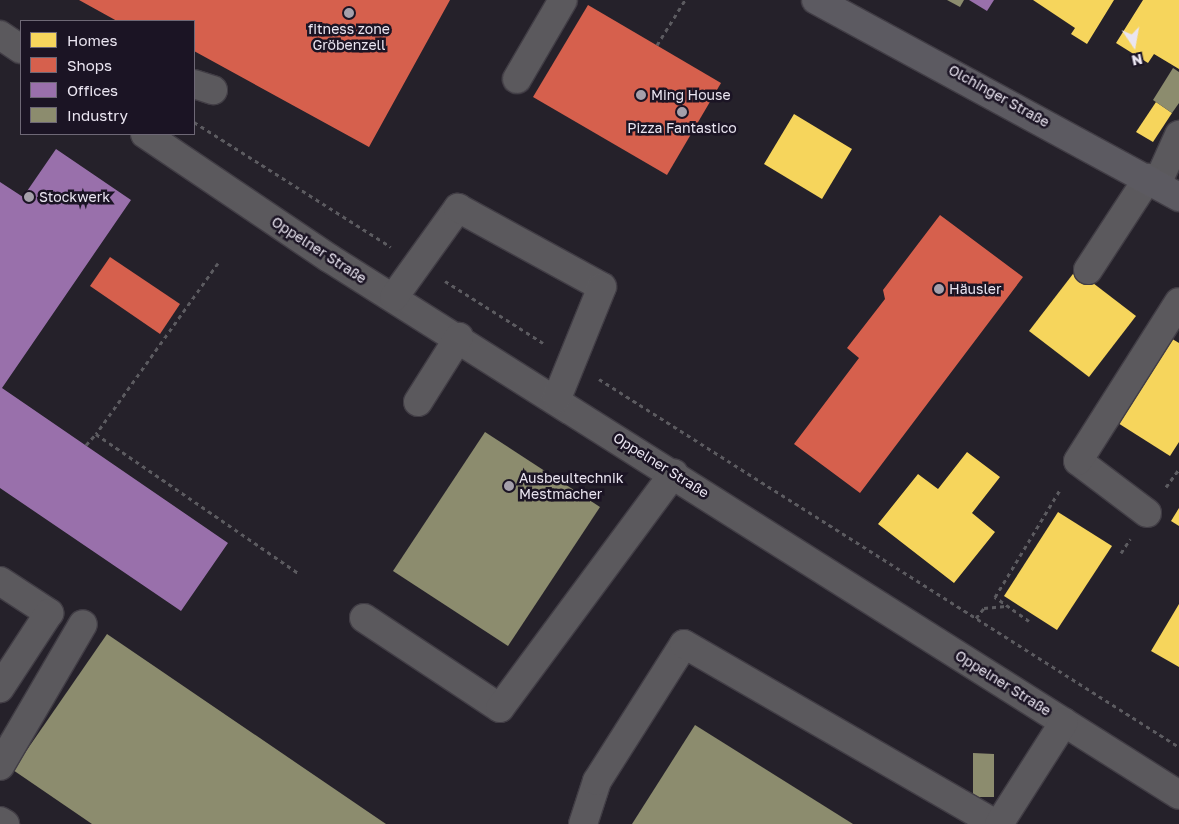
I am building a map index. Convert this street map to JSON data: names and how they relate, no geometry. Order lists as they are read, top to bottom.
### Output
{
  "streets": {
    "main road": ["Olchinger Straße"],
    "street": ["Oppelner Straße"]
  },
  "places": [
    "fitness zone Gröbenzell",
    "Ming House",
    "Pizza Fantastico",
    "Stockwerk",
    "Häusler",
    "Ausbeultechnik Mestmacher"
  ],
  "legend": [
    "Homes",
    "Shops",
    "Offices",
    "Industry"
  ],
  "north": "bottom"
}
